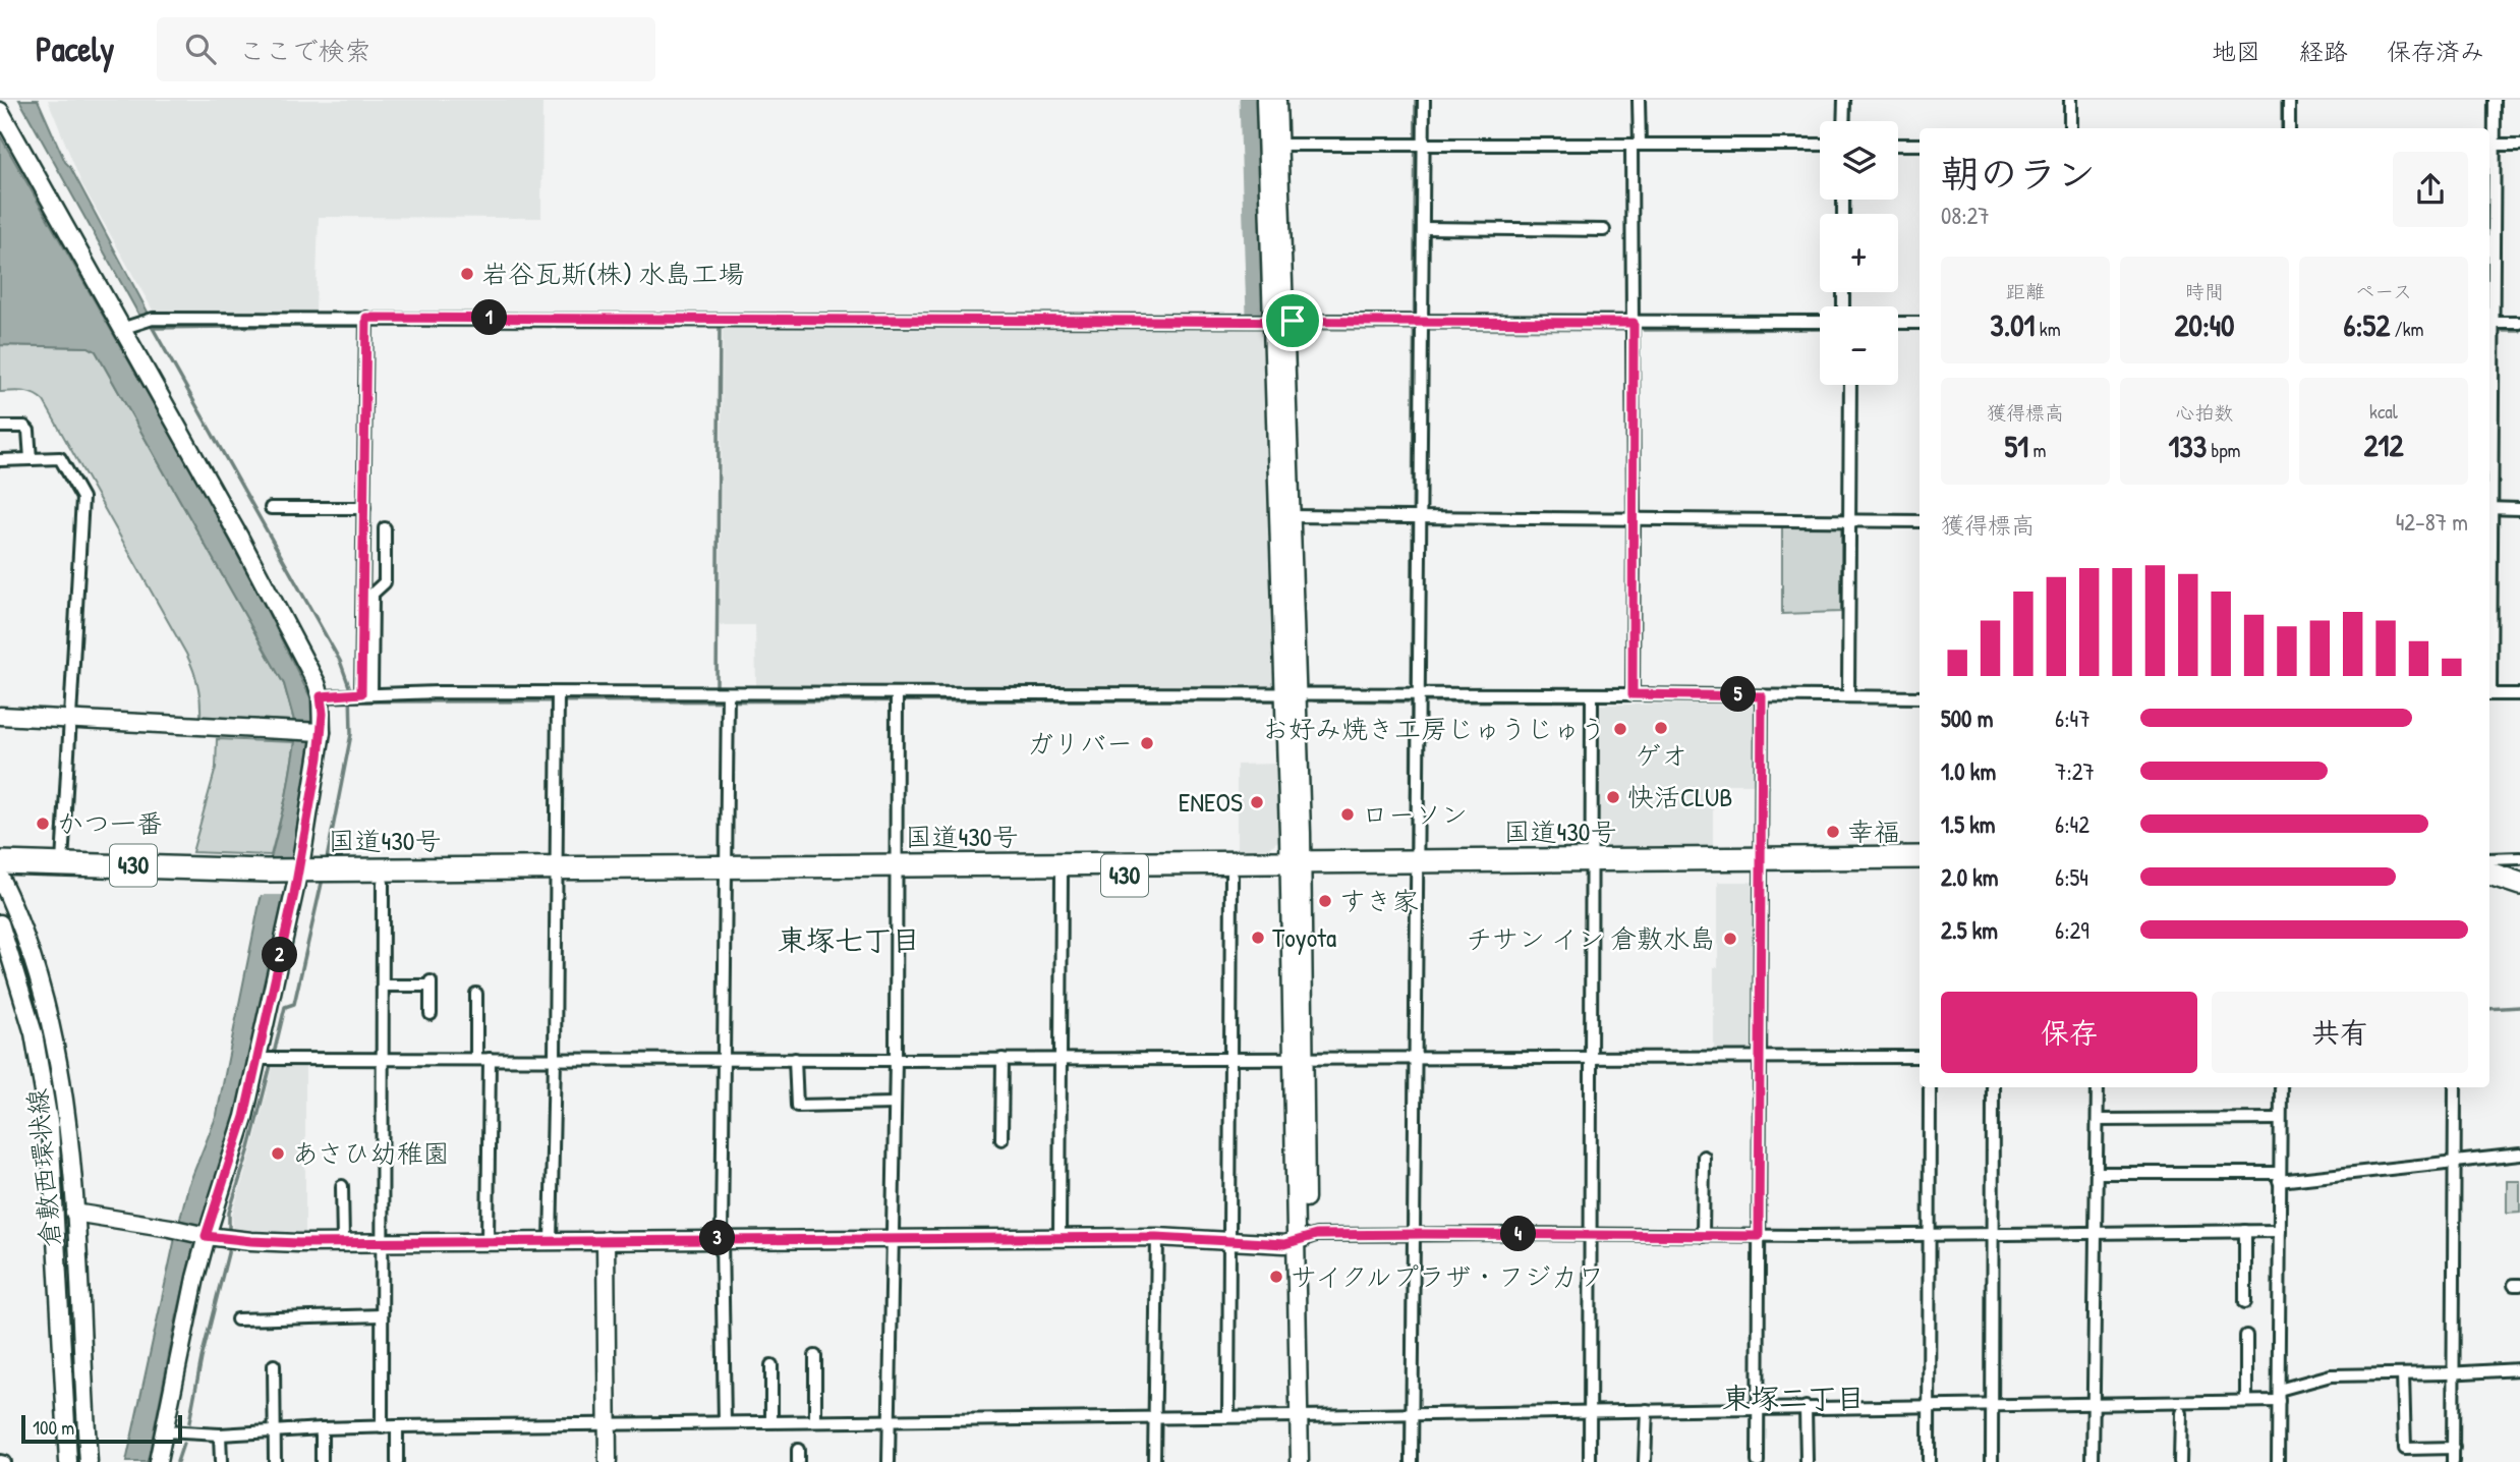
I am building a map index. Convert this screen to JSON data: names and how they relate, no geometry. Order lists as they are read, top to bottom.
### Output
{
  "streets": {
    "highway": ["国道430号", "430"],
    "street": ["倉敷西環状線"]
  },
  "crossings": [
    ["国道430号", "倉敷西環状線"]
  ],
  "districts": ["東塚七丁目", "東塚二丁目"],
  "places": [
    "岩谷瓦斯(株) 水島工場",
    "ゲオ",
    "お好み焼き工房じゅうじゅう",
    "ガリバー",
    "快活CLUB",
    "ENEOS",
    "ローソン",
    "かつ一番",
    "幸福",
    "すき家",
    "Toyota",
    "チサン イン 倉敷水島",
    "あさひ幼稚園",
    "サイクルプラザ・フジカワ"
  ],
  "scale_bar": "100 m",
  "page": {
    "header": "Pacely",
    "search": "ここで検索",
    "nav": ["地図", "経路", "保存済み"],
    "map_buttons": ["+", "−"],
    "heading": ["朝のラン", "08:27"],
    "stats": [
      ["距離", "3.01 km"],
      ["時間", "20:40"],
      ["ペース", "6:52 /km"],
      ["獲得標高", "51 m"],
      ["心拍数", "133 bpm"],
      ["kcal", "212"]
    ],
    "pins": [
      "1",
      "5",
      "2",
      "4",
      "3"
    ],
    "chart": ["獲得標高", "42–87 m"],
    "list": [
      {
        "name": "500 m",
        "note": "6:47"
      },
      {
        "name": "1.0 km",
        "note": "7:27"
      },
      {
        "name": "1.5 km",
        "note": "6:42"
      },
      {
        "name": "2.0 km",
        "note": "6:54"
      },
      {
        "name": "2.5 km",
        "note": "6:29"
      }
    ],
    "buttons": ["保存", "共有"],
    "scale": "100 m"
  }
}
